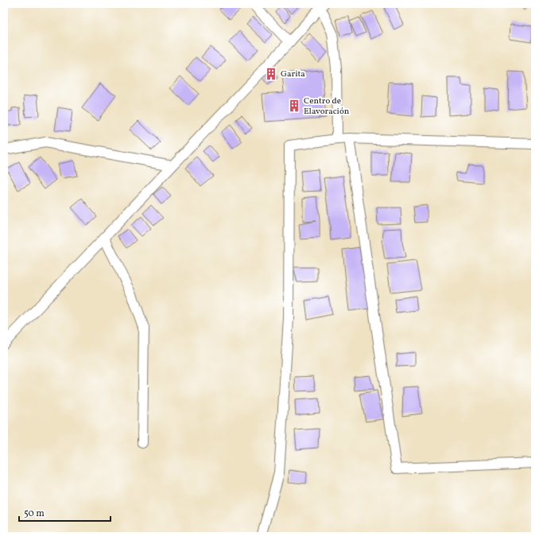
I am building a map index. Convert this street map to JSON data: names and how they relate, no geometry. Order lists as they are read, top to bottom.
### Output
{
  "places": {
    "building": ["Garita", "Centro de Elavoración"]
  },
  "scale_bar": "50 m"
}
